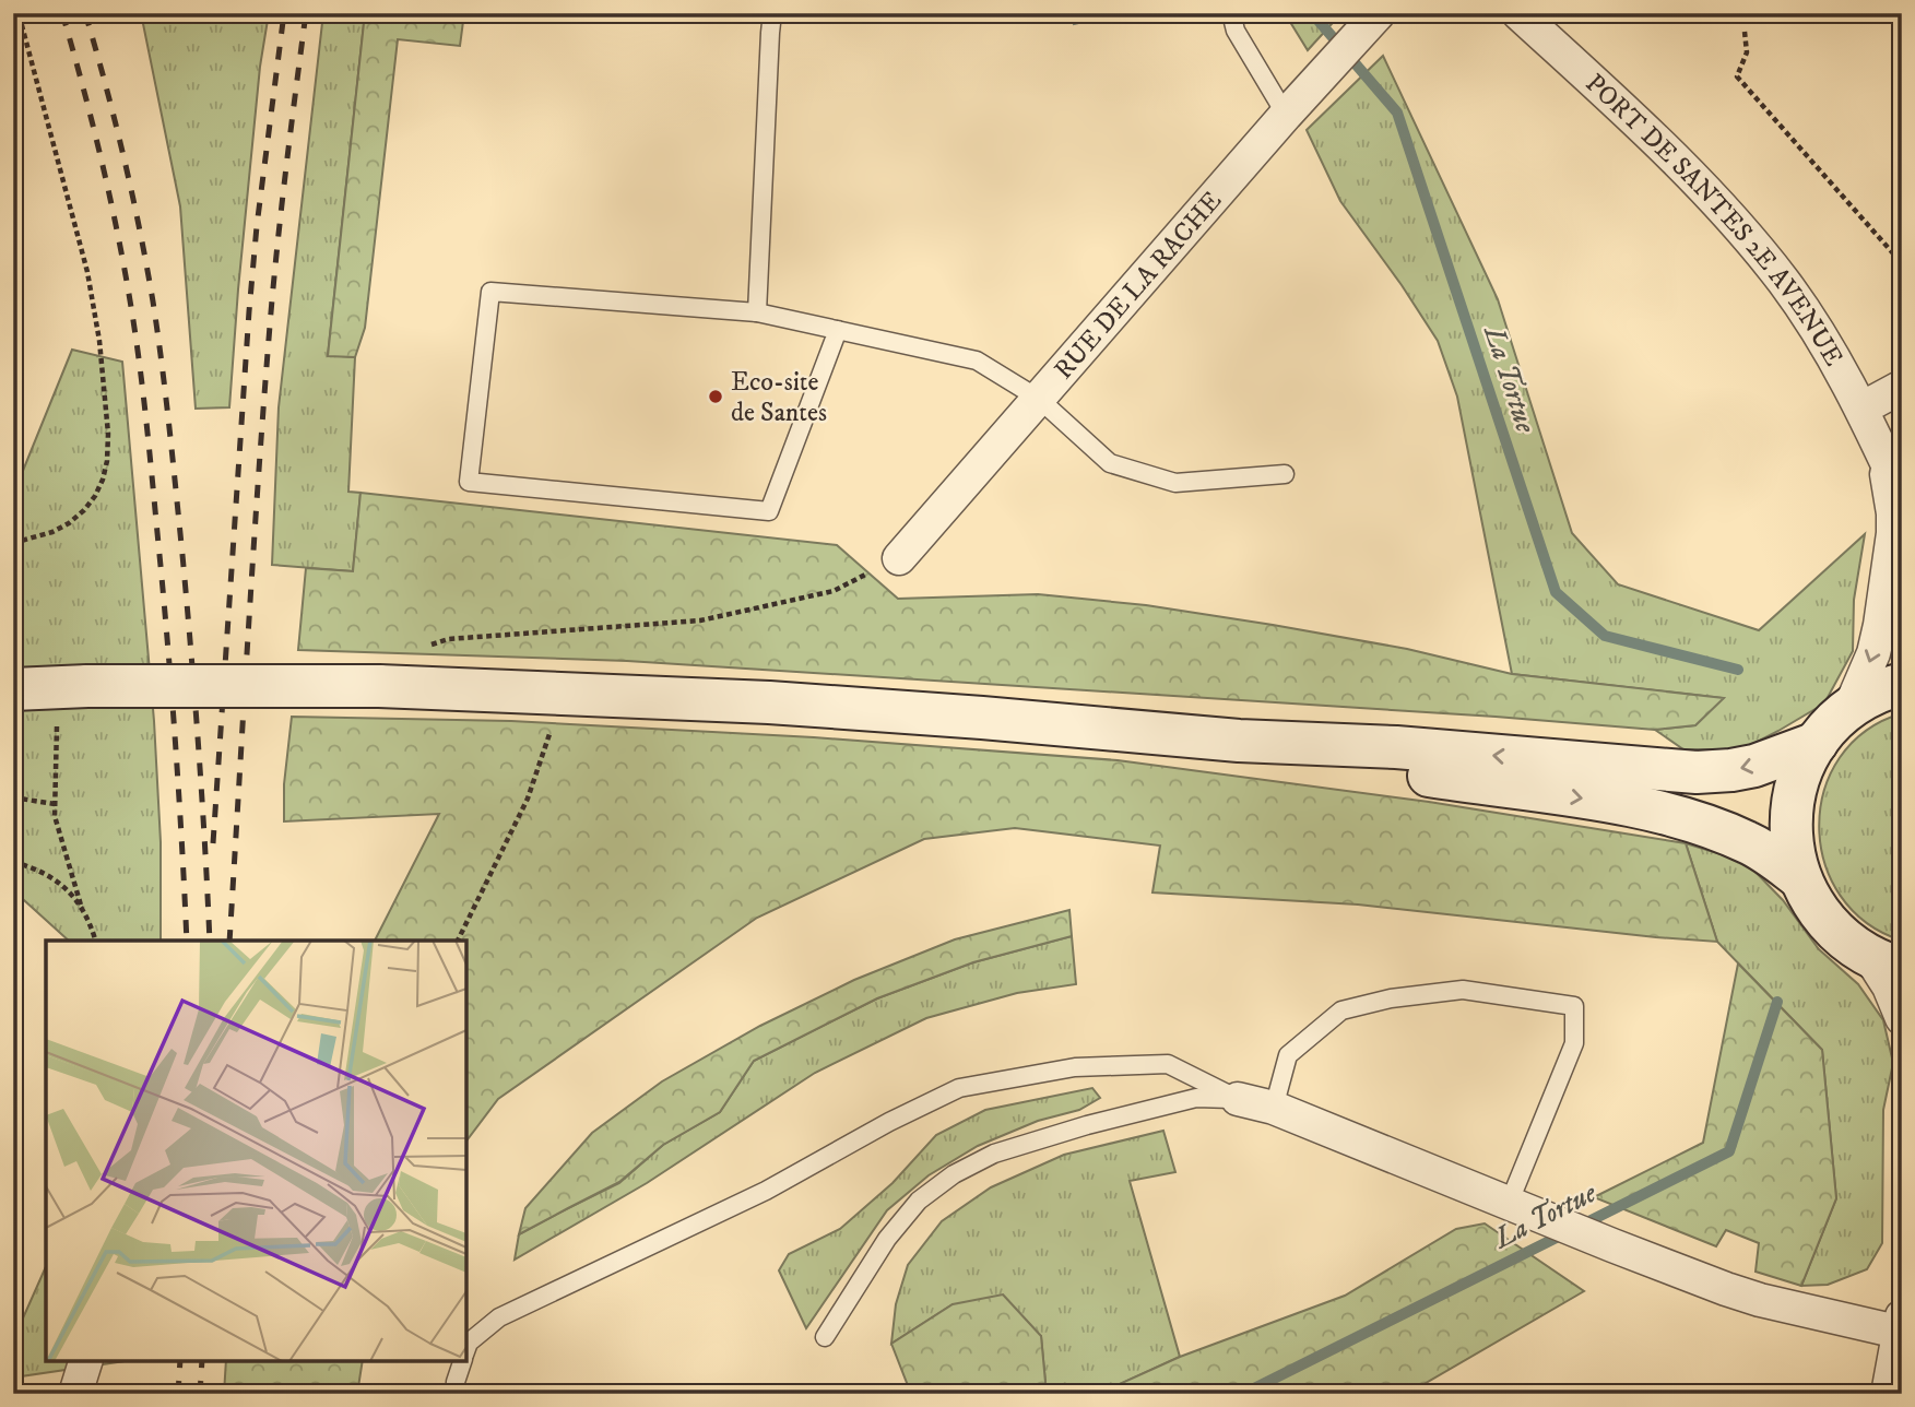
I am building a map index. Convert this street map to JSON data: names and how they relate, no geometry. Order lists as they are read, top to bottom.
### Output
{
  "streets": {
    "street": ["PORT DE SANTES 2E AVENUE", "RUE DE LA RACHE"]
  },
  "water": ["La Tortue"],
  "places": ["Eco-site de Santes"]
}
